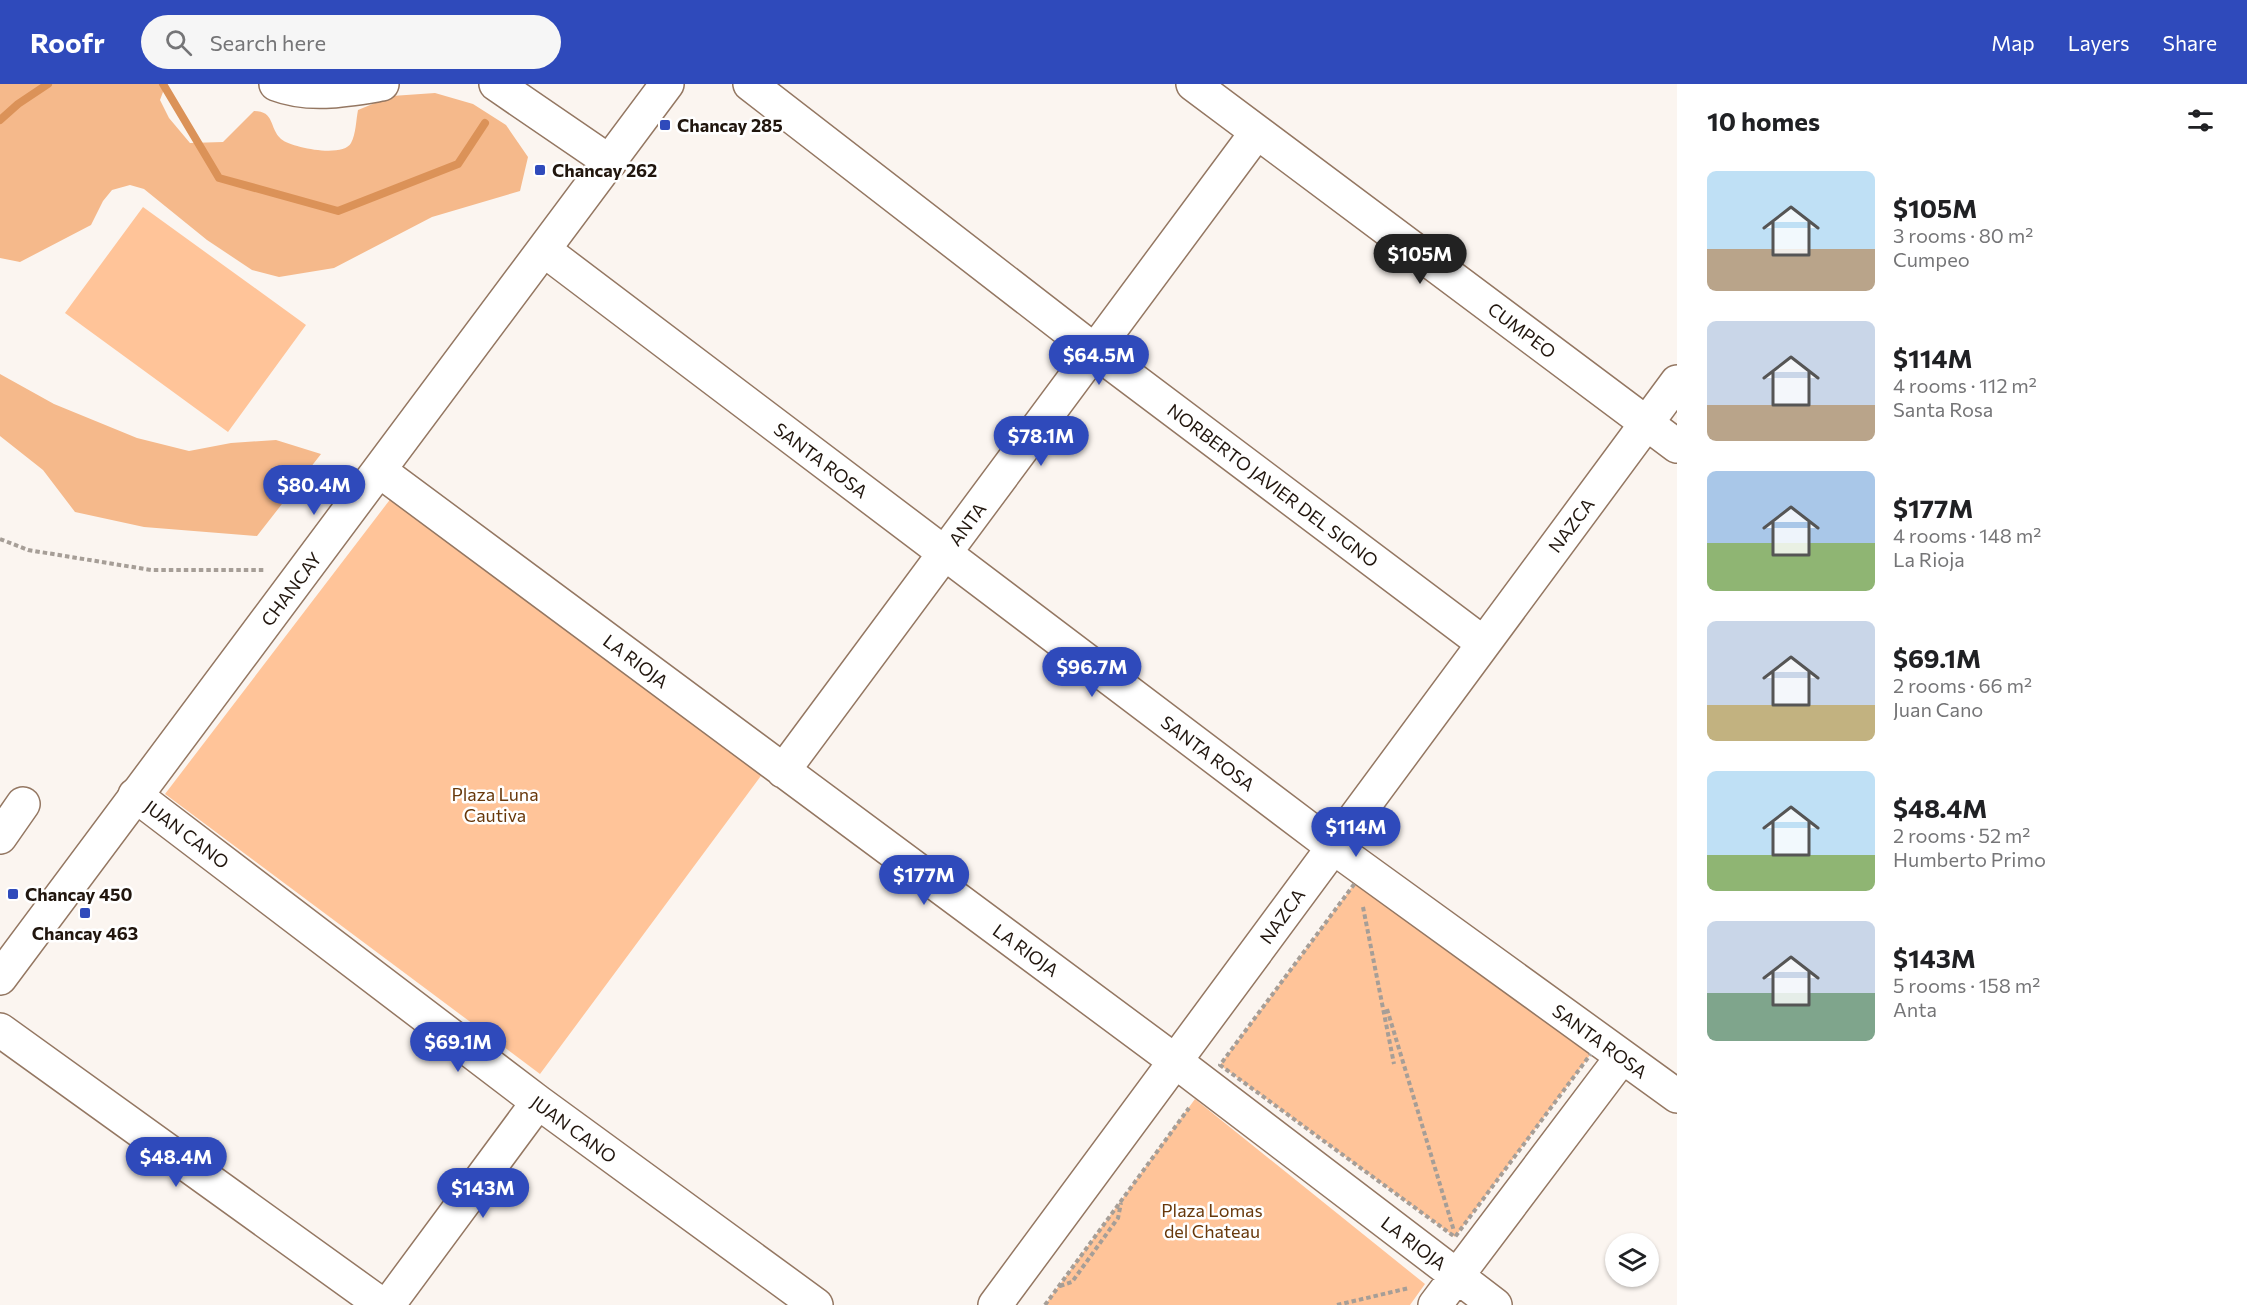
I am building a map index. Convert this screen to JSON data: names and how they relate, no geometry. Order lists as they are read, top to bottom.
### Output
{
  "streets": {
    "street": [
      "CUMPEO",
      "SANTA ROSA",
      "NORBERTO JAVIER DEL SIGNO",
      "ANTA",
      "NAZCA",
      "CHANCAY",
      "LA RIOJA",
      "JUAN CANO"
    ]
  },
  "crossings": [
    ["CUMPEO", "ANTA"],
    ["CUMPEO", "NAZCA"],
    ["SANTA ROSA", "ANTA"],
    ["SANTA ROSA", "NAZCA"],
    ["SANTA ROSA", "CHANCAY"],
    ["NORBERTO JAVIER DEL SIGNO", "ANTA"],
    ["NORBERTO JAVIER DEL SIGNO", "NAZCA"],
    ["ANTA", "LA RIOJA"],
    ["NAZCA", "LA RIOJA"],
    ["CHANCAY", "LA RIOJA"],
    ["CHANCAY", "JUAN CANO"]
  ],
  "parks": ["Plaza Luna Cautiva", "Plaza Lomas del Chateau"],
  "places": {
    "transit": [
      "Chancay 285",
      "Chancay 262",
      "Chancay 450",
      "Chancay 463"
    ]
  },
  "page": {
    "header": "Roofr",
    "search": "Search here",
    "nav": ["Map", "Layers", "Share"],
    "heading": "10 homes",
    "list": [
      {
        "name": "$105M",
        "note": "3 rooms · 80 m² · Cumpeo"
      },
      {
        "name": "$114M",
        "note": "4 rooms · 112 m² · Santa Rosa"
      },
      {
        "name": "$177M",
        "note": "4 rooms · 148 m² · La Rioja"
      },
      {
        "name": "$69.1M",
        "note": "2 rooms · 66 m² · Juan Cano"
      },
      {
        "name": "$48.4M",
        "note": "2 rooms · 52 m² · Humberto Primo"
      },
      {
        "name": "$143M",
        "note": "5 rooms · 158 m² · Anta"
      }
    ],
    "price": [
      "$105M",
      "$64.5M",
      "$78.1M",
      "$80.4M",
      "$96.7M",
      "$114M",
      "$177M",
      "$69.1M",
      "$48.4M",
      "$143M"
    ]
  }
}
